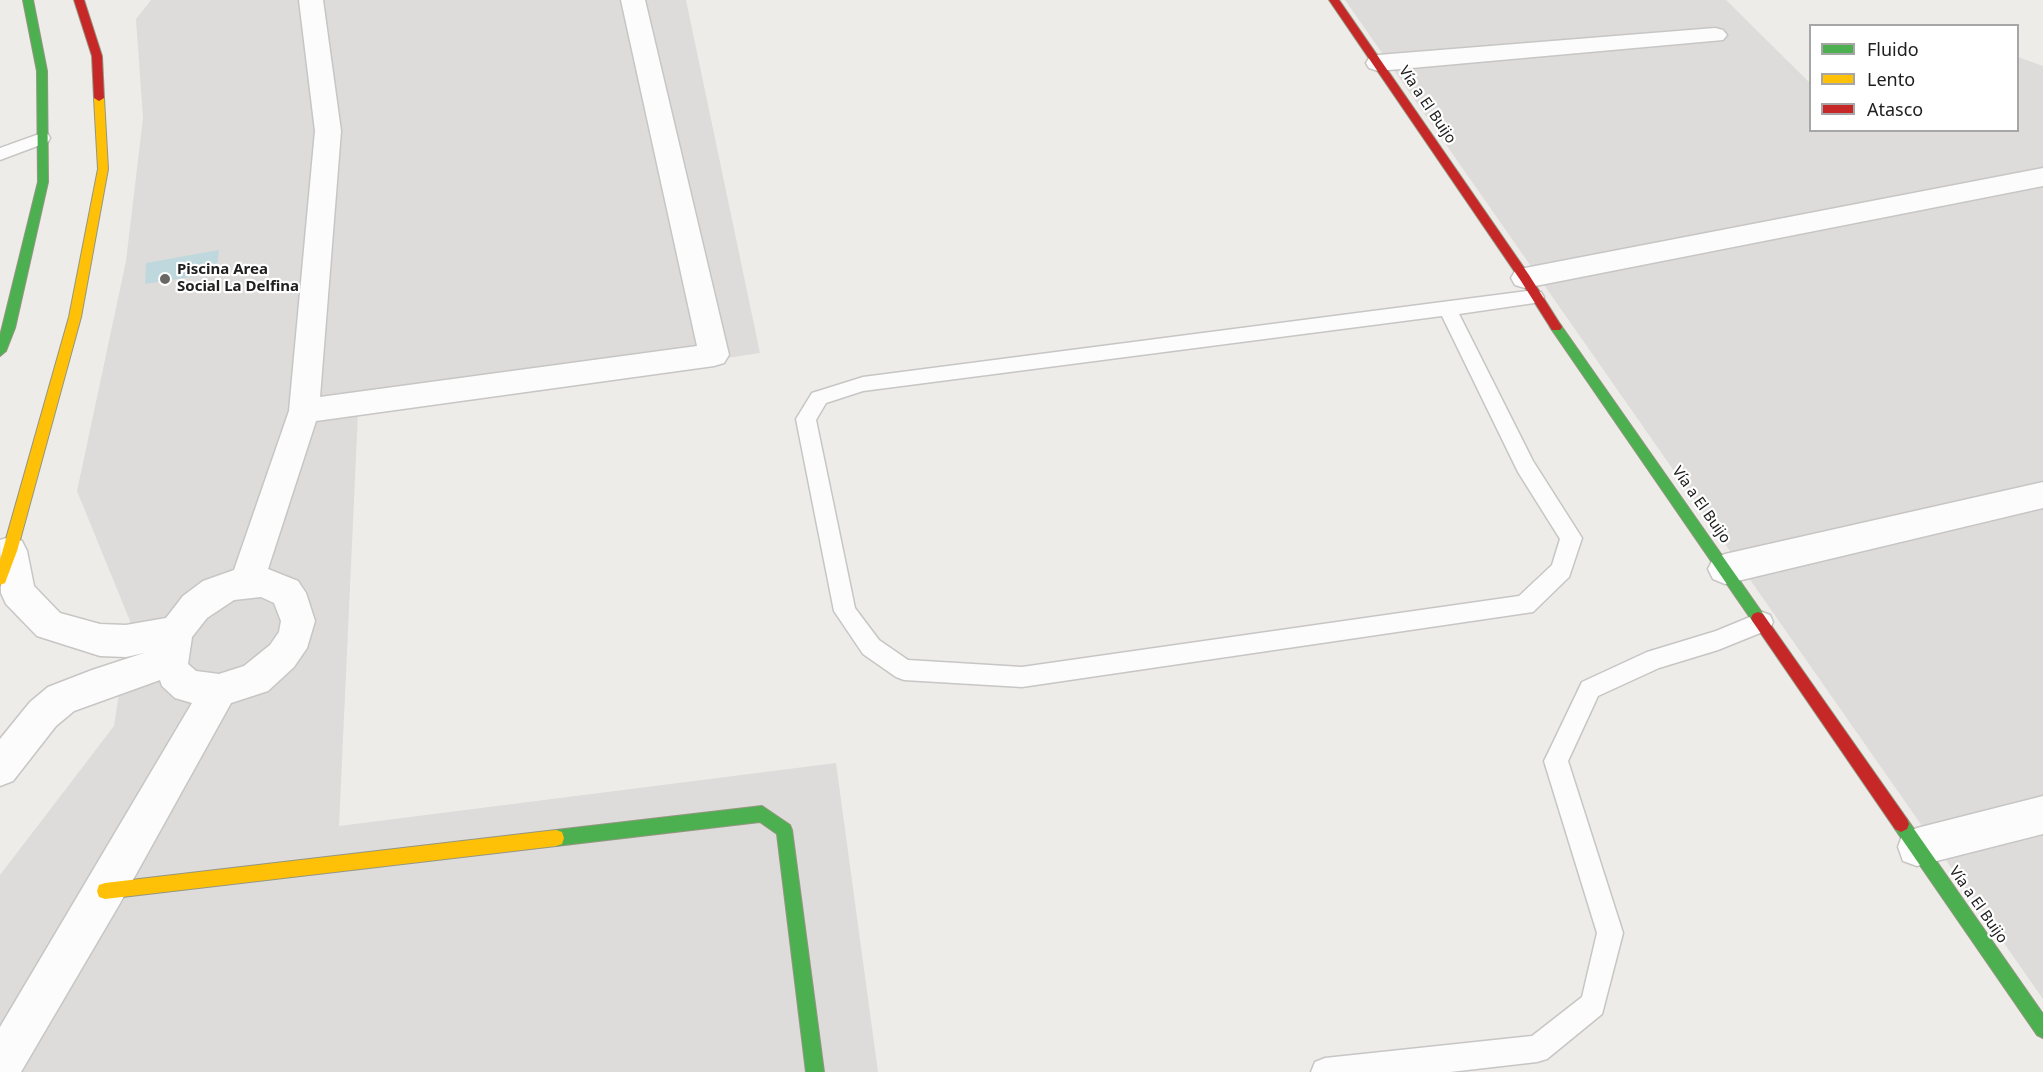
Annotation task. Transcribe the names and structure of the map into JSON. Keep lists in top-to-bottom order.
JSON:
{
  "streets": {
    "street": ["Vía a El Buijo"]
  },
  "places": ["Piscina Area Social La Delfina"],
  "legend": ["Fluido", "Lento", "Atasco"]
}
